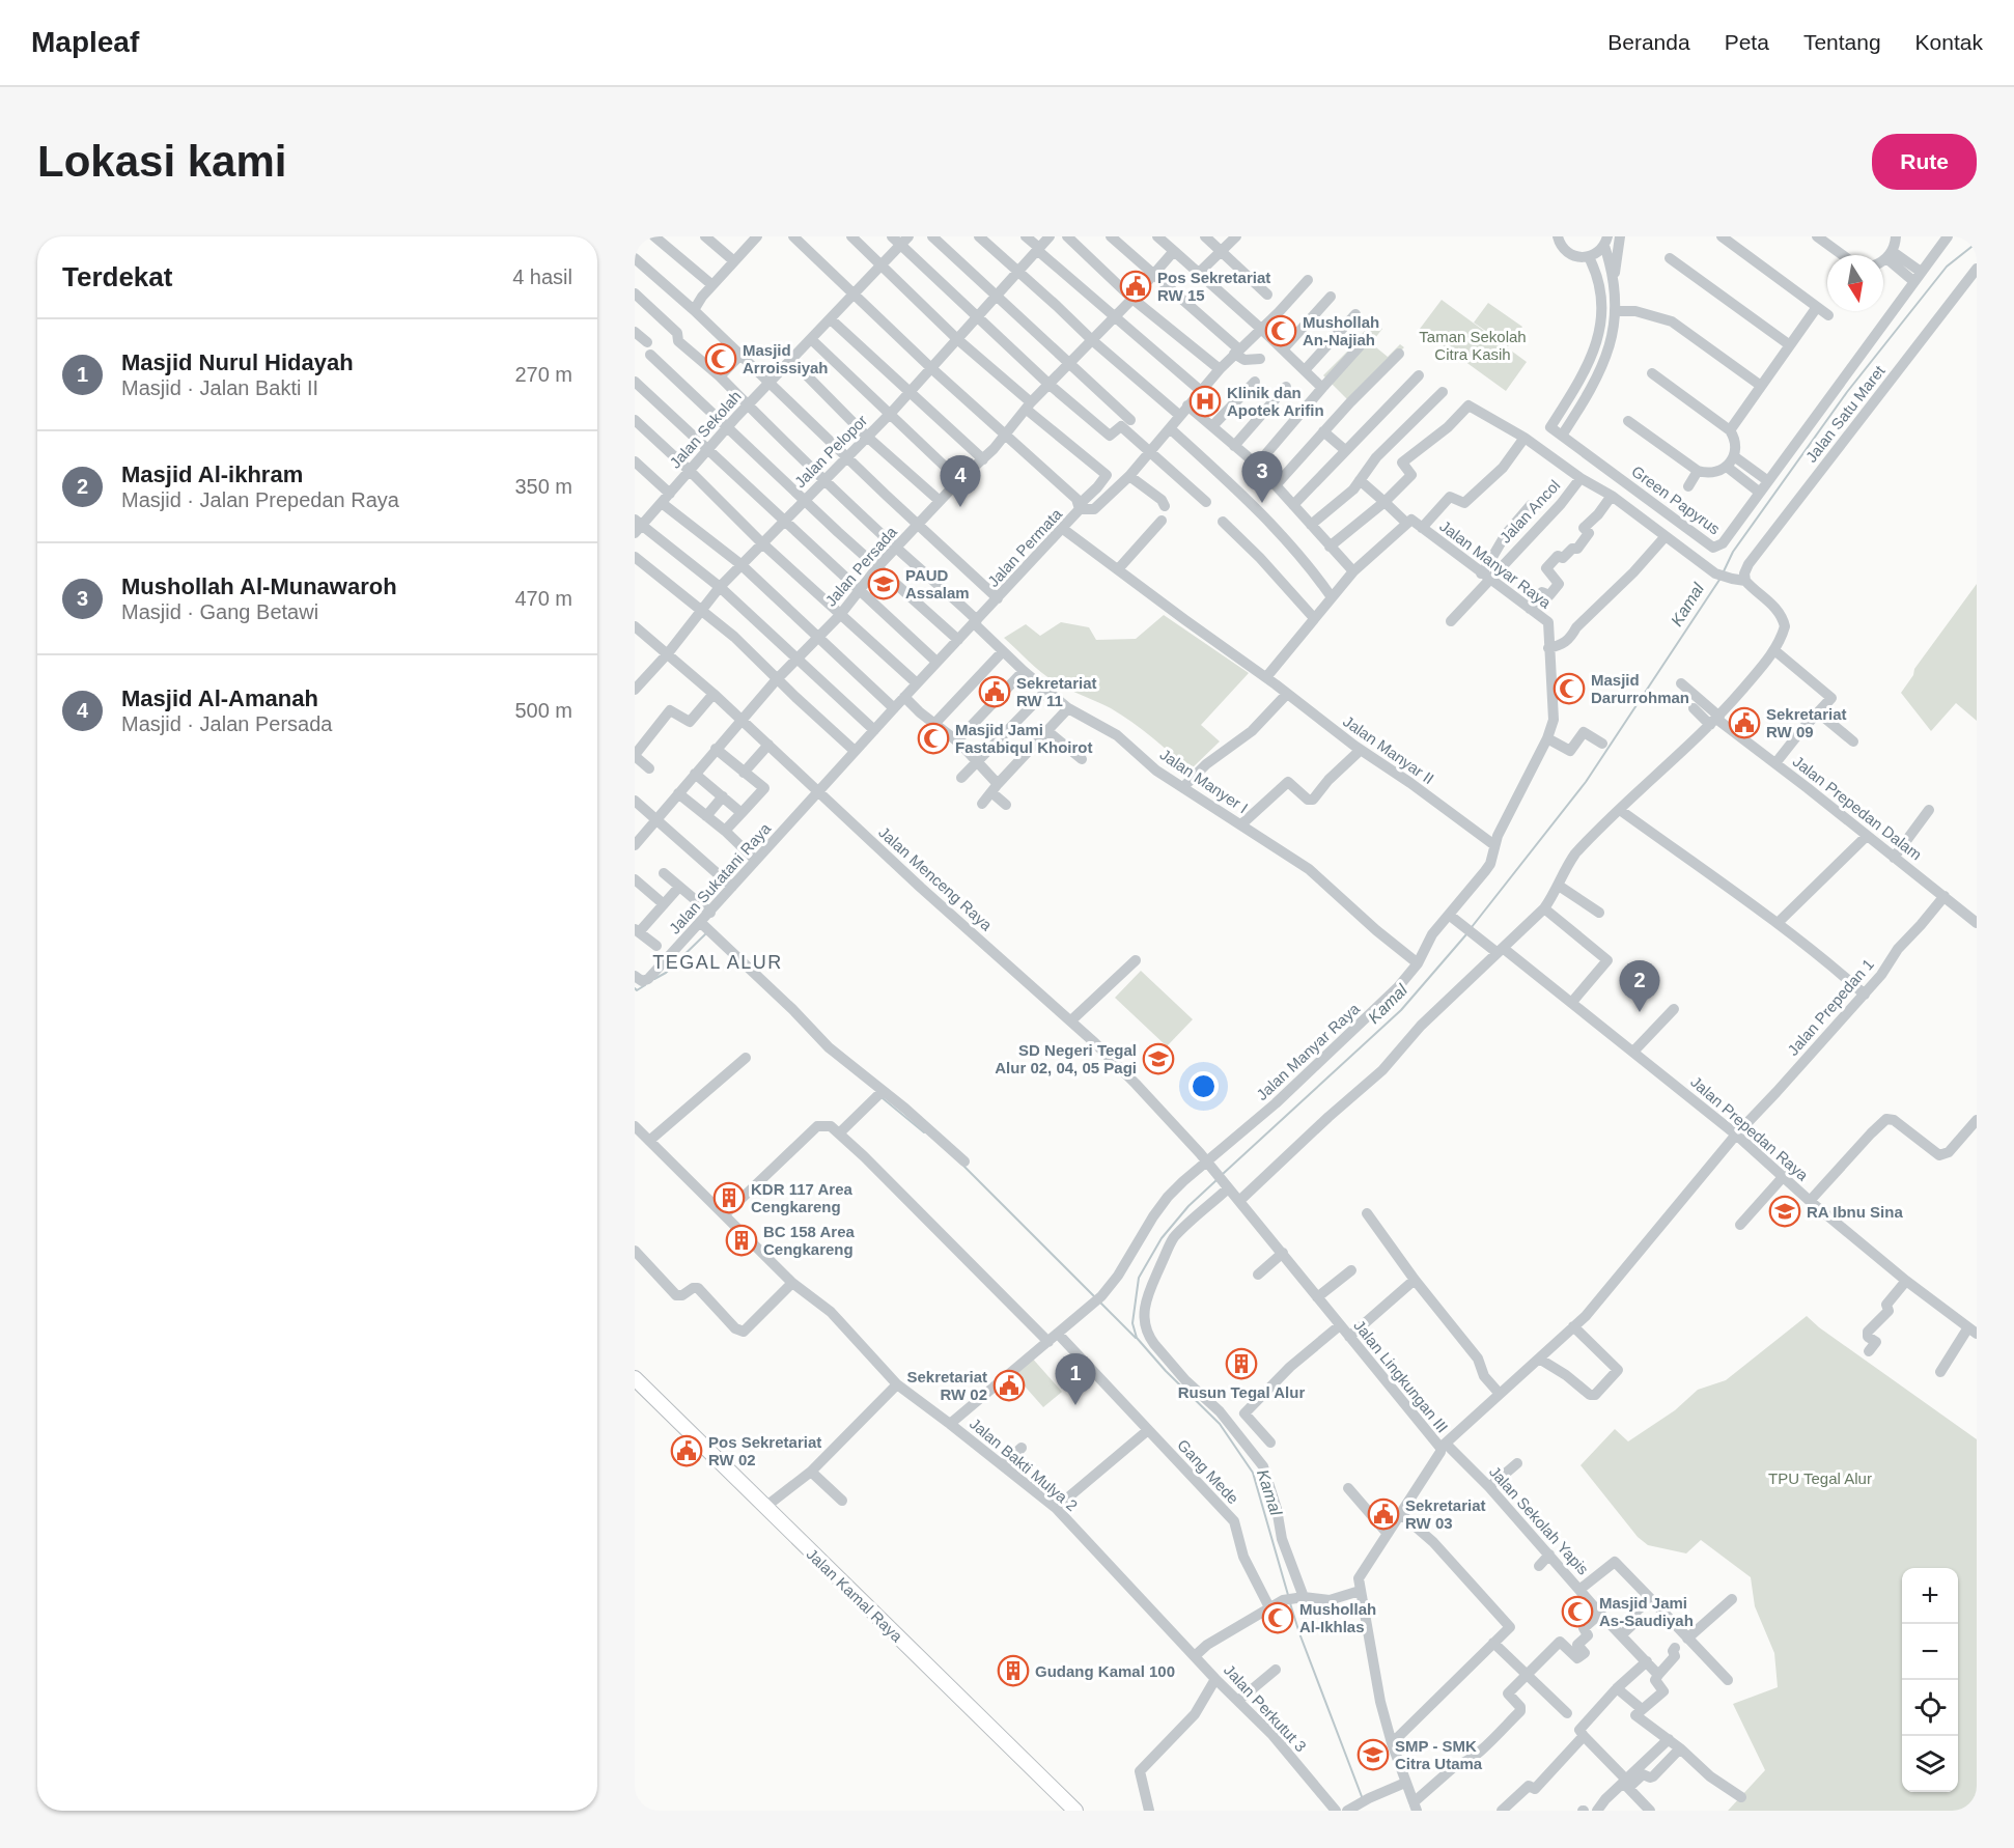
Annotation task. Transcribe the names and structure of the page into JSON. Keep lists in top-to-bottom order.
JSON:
{
  "streets": {
    "main road": ["Jalan Kamal Raya"],
    "street": [
      "Jalan Satu Maret",
      "Jalan Sekolah",
      "Jalan Pelopor",
      "Green Papyrus",
      "Jalan Ancol",
      "Jalan Permata",
      "Jalan Manyar Raya",
      "Jalan Persada",
      "Jalan Manyar II",
      "Jalan Manyer I",
      "Jalan Prepedan Dalam",
      "Jalan Sukatani Raya",
      "Jalan Menceng Raya",
      "Jalan Prepedan 1",
      "Jalan Prepedan Raya",
      "Jalan Lingkungan III",
      "Jalan Bakti Mulya 2",
      "Gang Mede",
      "Jalan Sekolah Yapis",
      "Jalan Perkutut 3"
    ]
  },
  "crossings": [
    ["Jalan Sekolah", "Jalan Manyer I"],
    ["Jalan Pelopor", "Jalan Manyer I"],
    ["Jalan Pelopor", "Jalan Menceng Raya"],
    ["Jalan Ancol", "Jalan Manyar Raya"],
    ["Jalan Permata", "Jalan Manyer I"],
    ["Jalan Permata", "Jalan Sukatani Raya"],
    ["Jalan Permata", "Jalan Menceng Raya"],
    ["Jalan Manyar Raya", "Jalan Manyar II"],
    ["Jalan Manyar Raya", "Jalan Manyer I"],
    ["Jalan Manyar Raya", "Jalan Menceng Raya"],
    ["Jalan Manyar Raya", "Jalan Prepedan Raya"],
    ["Jalan Manyar Raya", "Jalan Lingkungan III"],
    ["Jalan Manyar Raya", "Jalan Bakti Mulya 2"],
    ["Jalan Manyar Raya", "Gang Mede"],
    ["Jalan Persada", "Jalan Manyer I"],
    ["Jalan Persada", "Jalan Menceng Raya"],
    ["Jalan Prepedan Dalam", "Jalan Prepedan 1"],
    ["Jalan Sukatani Raya", "Jalan Menceng Raya"],
    ["Jalan Menceng Raya", "Jalan Lingkungan III"],
    ["Jalan Prepedan 1", "Jalan Prepedan Raya"],
    ["Jalan Lingkungan III", "Jalan Sekolah Yapis"],
    ["Jalan Bakti Mulya 2", "Jalan Perkutut 3"]
  ],
  "districts": ["TEGAL ALUR"],
  "water": ["Kamal"],
  "parks": ["Taman Sekolah Citra Kasih", "TPU Tegal Alur"],
  "places": {
    "public building": [
      "Pos Sekretariat RW 15",
      "Sekretariat RW 11",
      "Sekretariat RW 09",
      "Sekretariat RW 02",
      "Pos Sekretariat RW 02",
      "Sekretariat RW 03"
    ],
    "mosque": [
      "Mushollah An-Najiah",
      "Masjid Arroissiyah",
      "Masjid Darurrohman",
      "Masjid Jami Fastabiqul Khoirot",
      "Masjid Jami As-Saudiyah",
      "Mushollah Al-Ikhlas"
    ],
    "hospital": ["Klinik dan Apotek Arifin"],
    "school or university": [
      "PAUD Assalam",
      "SD Negeri Tegal Alur 02, 04, 05 Pagi",
      "RA Ibnu Sina",
      "SMP - SMK Citra Utama"
    ],
    "building": [
      "KDR 117 Area Cengkareng",
      "BC 158 Area Cengkareng",
      "Rusun Tegal Alur",
      "Gudang Kamal 100"
    ]
  },
  "north": "bottom",
  "page": {
    "header": "Mapleaf",
    "nav": [
      "Beranda",
      "Peta",
      "Tentang",
      "Kontak"
    ],
    "buttons": "Rute",
    "title": "Lokasi kami",
    "heading": ["Terdekat", "4 hasil"],
    "list": [
      {
        "mark": "1",
        "name": "Masjid Nurul Hidayah",
        "note": "Masjid · Jalan Bakti II",
        "value": "270 m"
      },
      {
        "mark": "2",
        "name": "Masjid Al-ikhram",
        "note": "Masjid · Jalan Prepedan Raya",
        "value": "350 m"
      },
      {
        "mark": "3",
        "name": "Mushollah Al-Munawaroh",
        "note": "Masjid · Gang Betawi",
        "value": "470 m"
      },
      {
        "mark": "4",
        "name": "Masjid Al-Amanah",
        "note": "Masjid · Jalan Persada",
        "value": "500 m"
      }
    ],
    "pins": [
      "3",
      "4",
      "2",
      "1"
    ],
    "map_buttons": ["+", "−"]
  }
}
